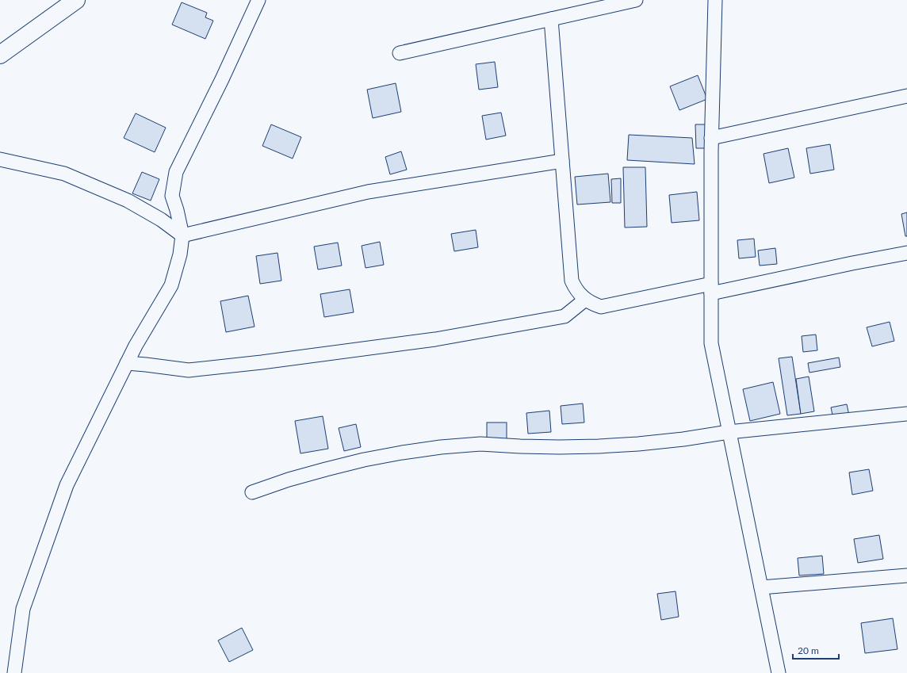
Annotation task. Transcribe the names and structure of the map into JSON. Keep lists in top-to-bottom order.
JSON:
{
  "scale_bar": "20 m"
}
